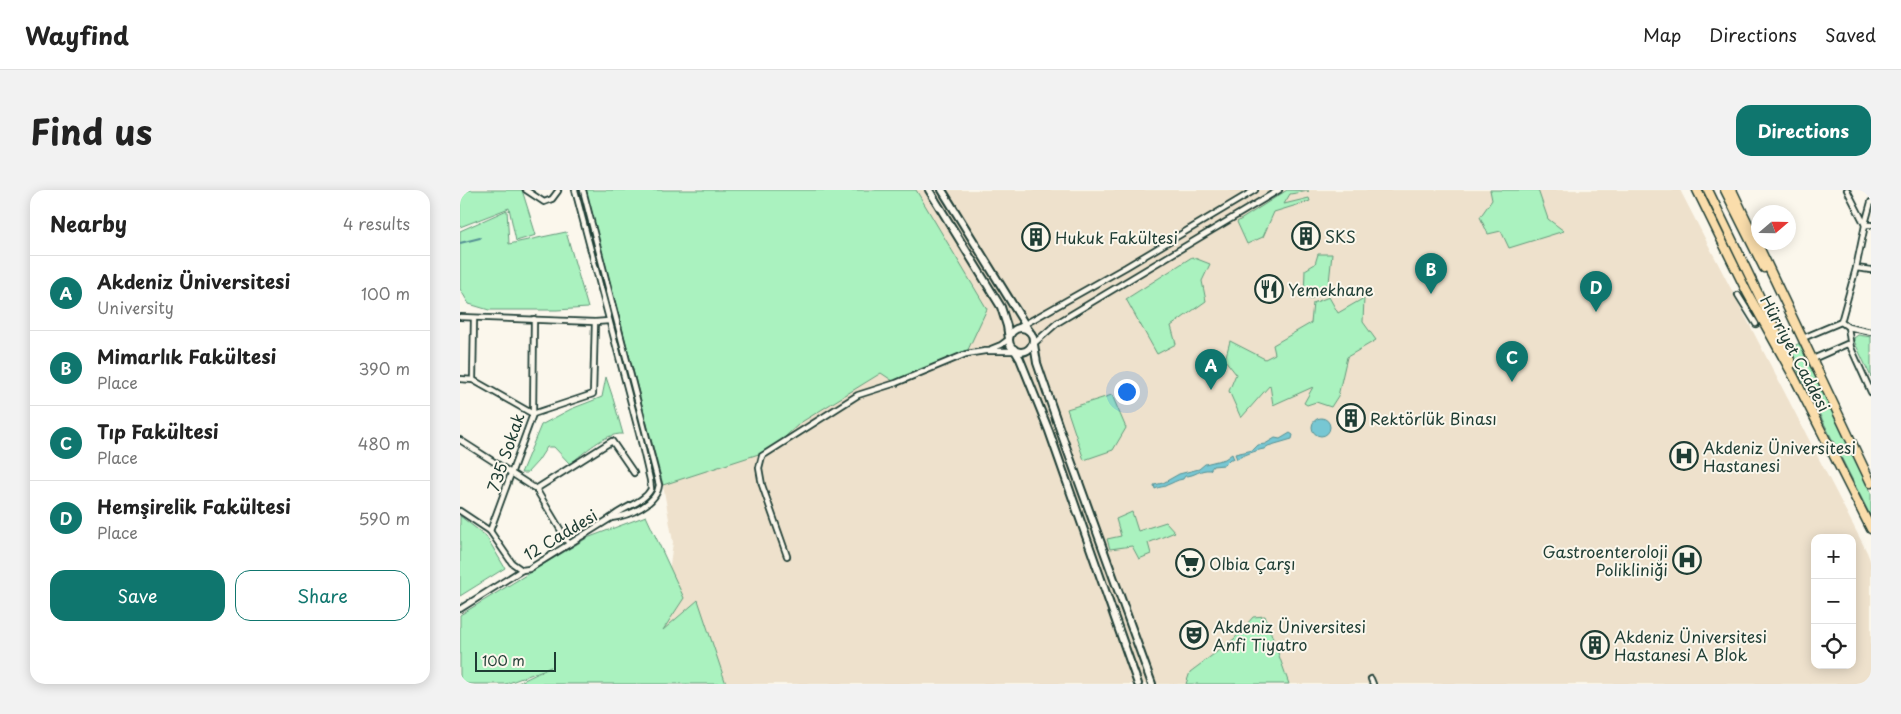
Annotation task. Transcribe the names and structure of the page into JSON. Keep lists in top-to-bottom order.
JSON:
{
  "streets": {
    "highway": ["Hürriyet Caddesi"],
    "street": ["735 Sokak", "12 Caddesi"]
  },
  "crossings": [
    ["735 Sokak", "12 Caddesi"]
  ],
  "places": {
    "building": [
      "SKS",
      "Hukuk Fakültesi",
      "Rektörlük Binası",
      "Akdeniz Üniversitesi Hastanesi A Blok"
    ],
    "restaurant": ["Yemekhane"],
    "hospital": ["Akdeniz Üniversitesi Hastanesi", "Gastroenteroloji Polikliniği"],
    "supermarket": ["Olbia Çarşı"],
    "theatre": ["Akdeniz Üniversitesi Anfi Tiyatro"]
  },
  "scale_bar": "100 m",
  "north": "right",
  "page": {
    "header": "Wayfind",
    "nav": ["Map", "Directions", "Saved"],
    "title": "Find us",
    "buttons": [
      "Directions",
      ["Save", "Share"]
    ],
    "heading": ["Nearby", "4 results"],
    "pins": [
      "B",
      "D",
      "C",
      "A"
    ],
    "list": [
      {
        "mark": "A",
        "name": "Akdeniz Üniversitesi",
        "note": "University",
        "value": "100 m"
      },
      {
        "mark": "B",
        "name": "Mimarlık Fakültesi",
        "note": "Place",
        "value": "390 m"
      },
      {
        "mark": "C",
        "name": "Tıp Fakültesi",
        "note": "Place",
        "value": "480 m"
      },
      {
        "mark": "D",
        "name": "Hemşirelik Fakültesi",
        "note": "Place",
        "value": "590 m"
      }
    ],
    "map_buttons": ["+", "−"],
    "scale": "100 m"
  }
}
